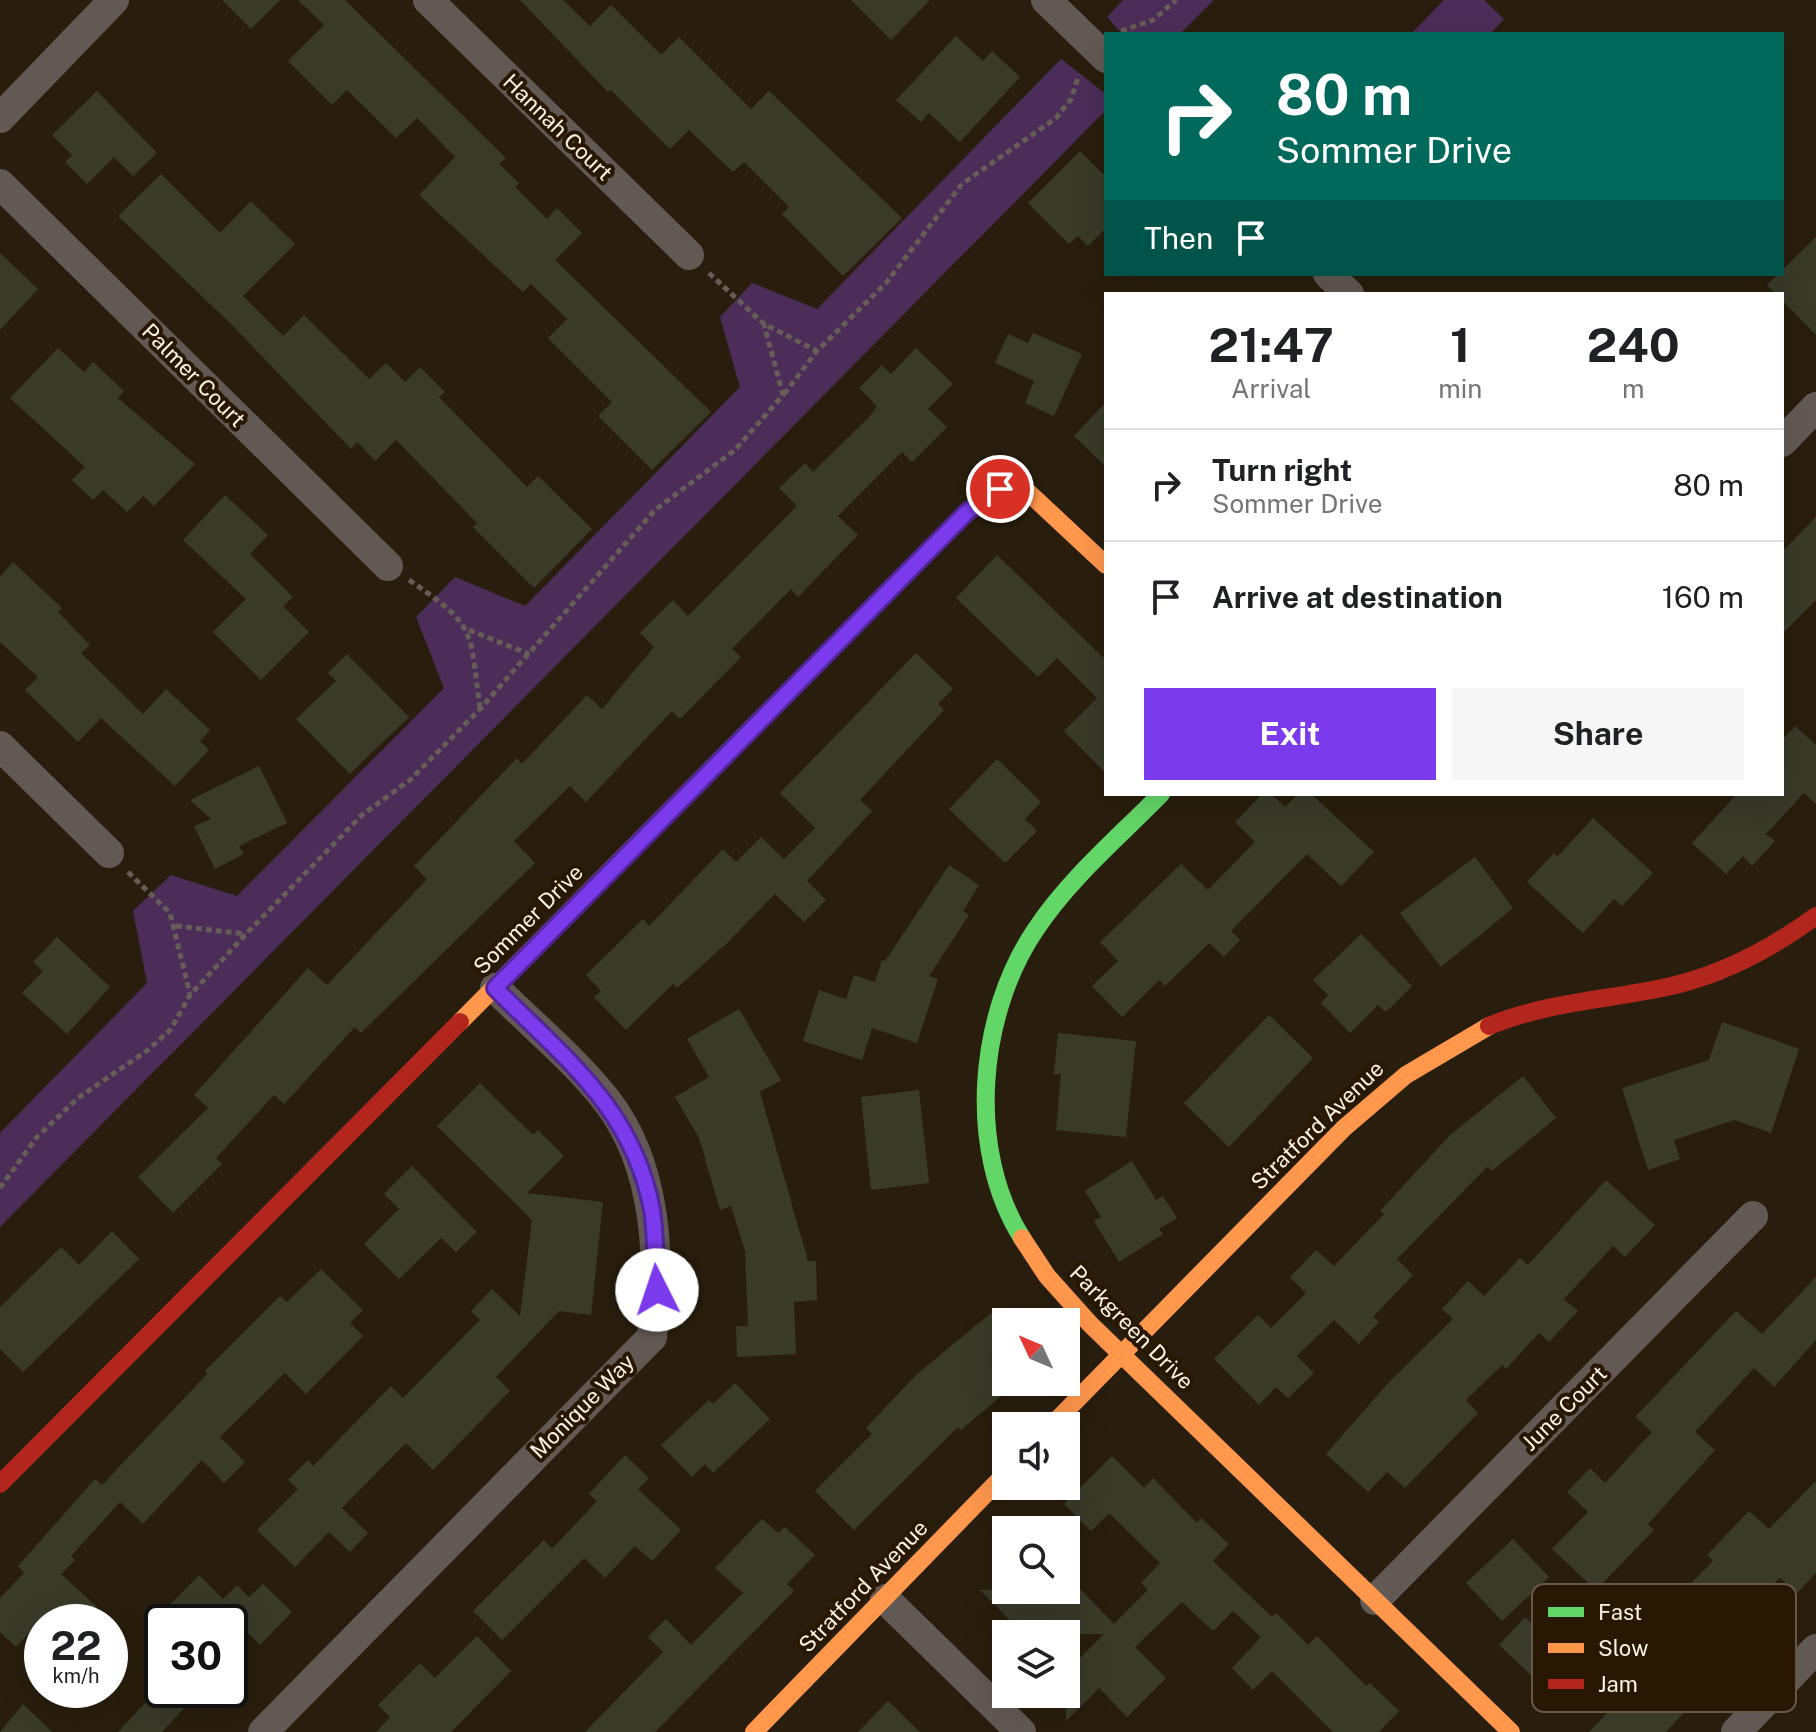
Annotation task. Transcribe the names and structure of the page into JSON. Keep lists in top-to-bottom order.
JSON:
{
  "streets": {
    "street": [
      "Hannah Court",
      "Palmer Court",
      "Sommer Drive",
      "Stratford Avenue",
      "Parkgreen Drive",
      "Monique Way",
      "June Court"
    ]
  },
  "crossings": [
    ["Sommer Drive", "Monique Way"],
    ["Stratford Avenue", "Parkgreen Drive"],
    ["Parkgreen Drive", "June Court"]
  ],
  "legend": ["Fast", "Slow", "Jam"],
  "north": "top left",
  "page": {
    "turn": ["80 m", "Sommer Drive"],
    "then": "Then",
    "eta": [
      "21:47",
      "Arrival",
      "1",
      "min",
      "240",
      "m"
    ],
    "list": [
      {
        "name": "Turn right",
        "note": "Sommer Drive",
        "value": "80 m"
      },
      {
        "name": "Arrive at destination",
        "value": "160 m"
      }
    ],
    "buttons": ["Exit", "Share"],
    "speed": "22 km/h",
    "limit": "30"
  }
}
